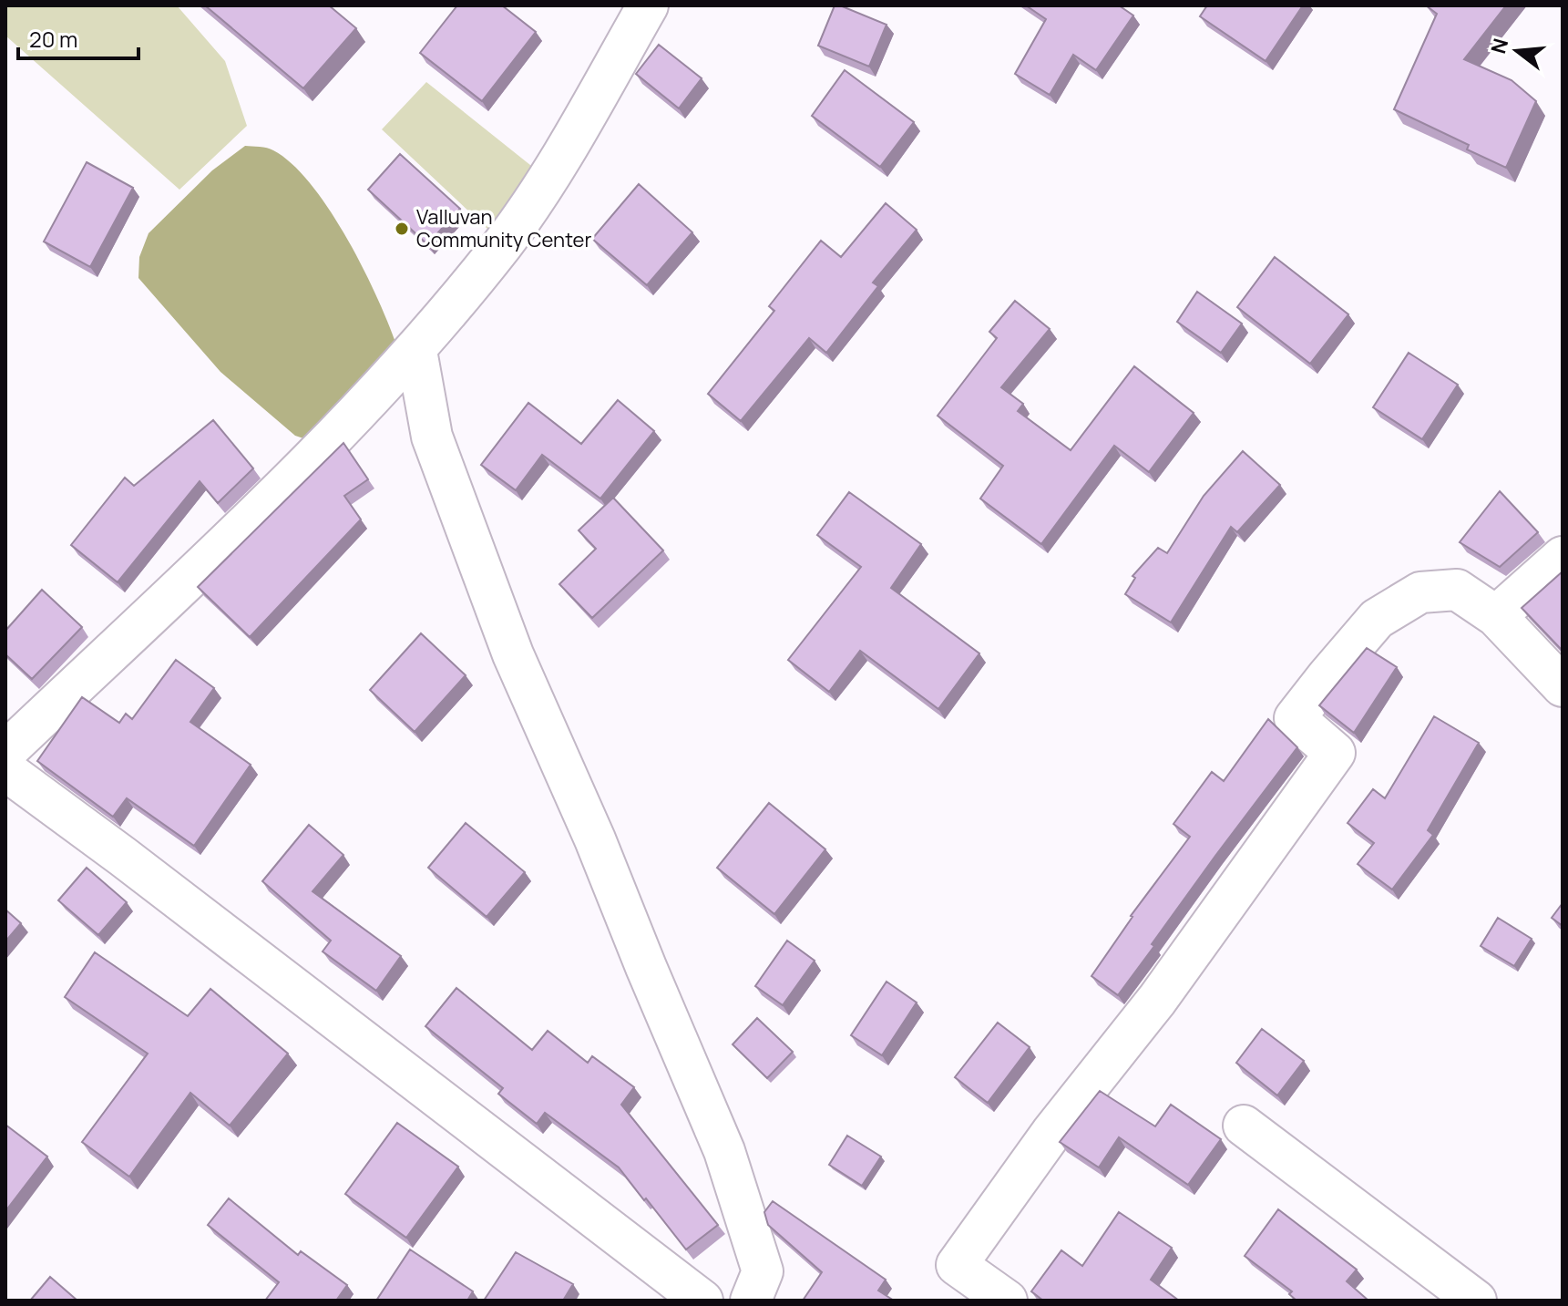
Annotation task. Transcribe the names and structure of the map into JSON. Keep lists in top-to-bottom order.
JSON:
{
  "places": ["Valluvan Community Center"],
  "scale_bar": "20 m",
  "north": "left"
}
